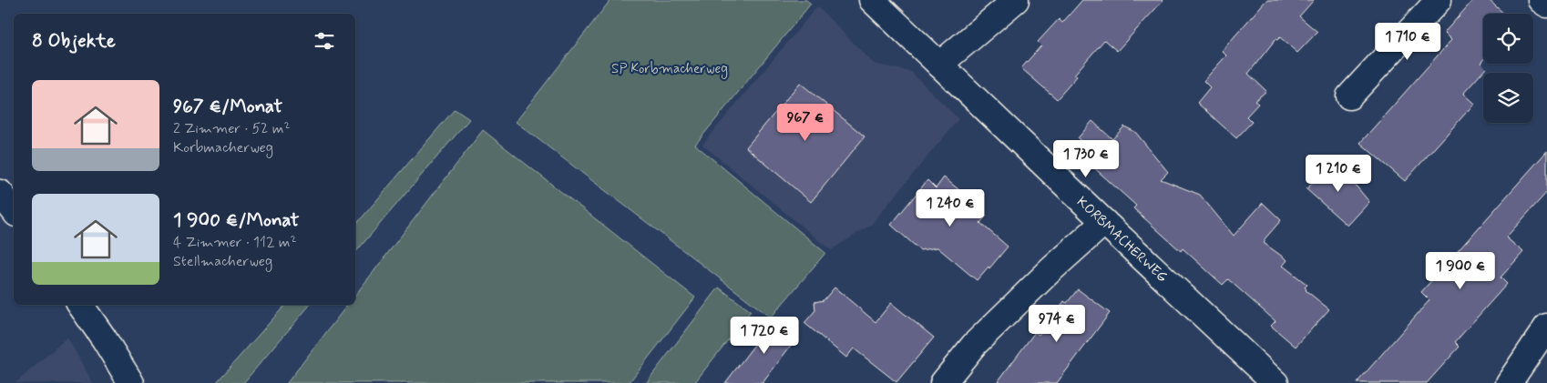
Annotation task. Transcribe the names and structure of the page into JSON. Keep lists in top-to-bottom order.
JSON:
{
  "streets": {
    "street": ["KORBMACHERWEG"]
  },
  "parks": ["SP Korbmacherweg"],
  "page": {
    "heading": "8 Objekte",
    "price": [
      "1 710 €",
      "967 €",
      "1 730 €",
      "1 210 €",
      "1 240 €",
      "1 900 €",
      "974 €",
      "1 720 €"
    ],
    "list": [
      {
        "name": "967 €/Monat",
        "note": "2 Zimmer · 52 m² · Korbmacherweg"
      },
      {
        "name": "1 900 €/Monat",
        "note": "4 Zimmer · 112 m² · Stellmacherweg"
      }
    ]
  }
}
